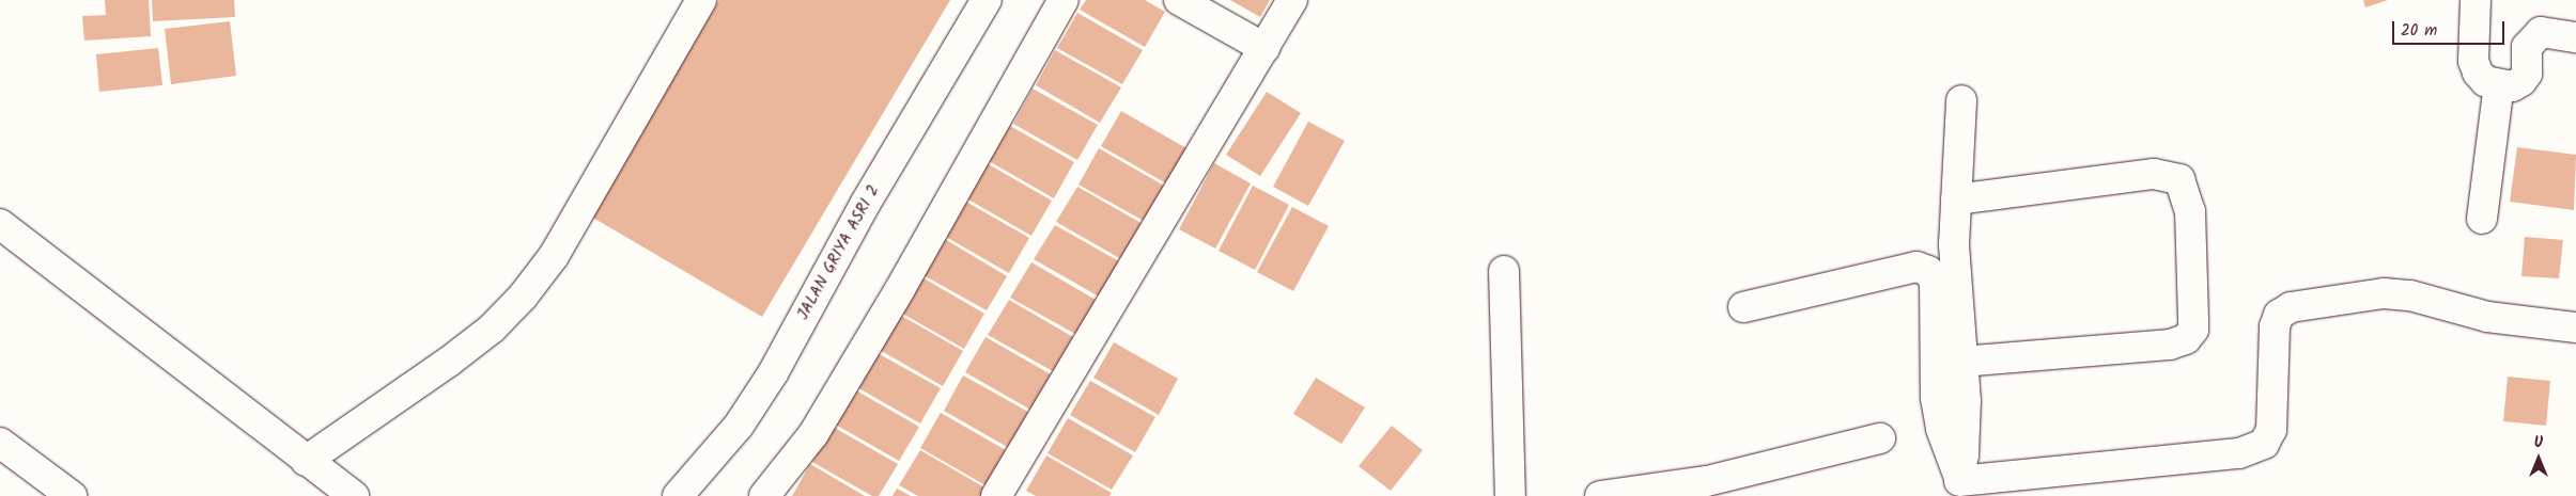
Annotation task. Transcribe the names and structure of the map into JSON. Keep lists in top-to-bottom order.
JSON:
{
  "streets": {
    "street": ["JALAN GRIYA ASRI 2"]
  },
  "scale_bar": "20 m",
  "north": "top"
}
